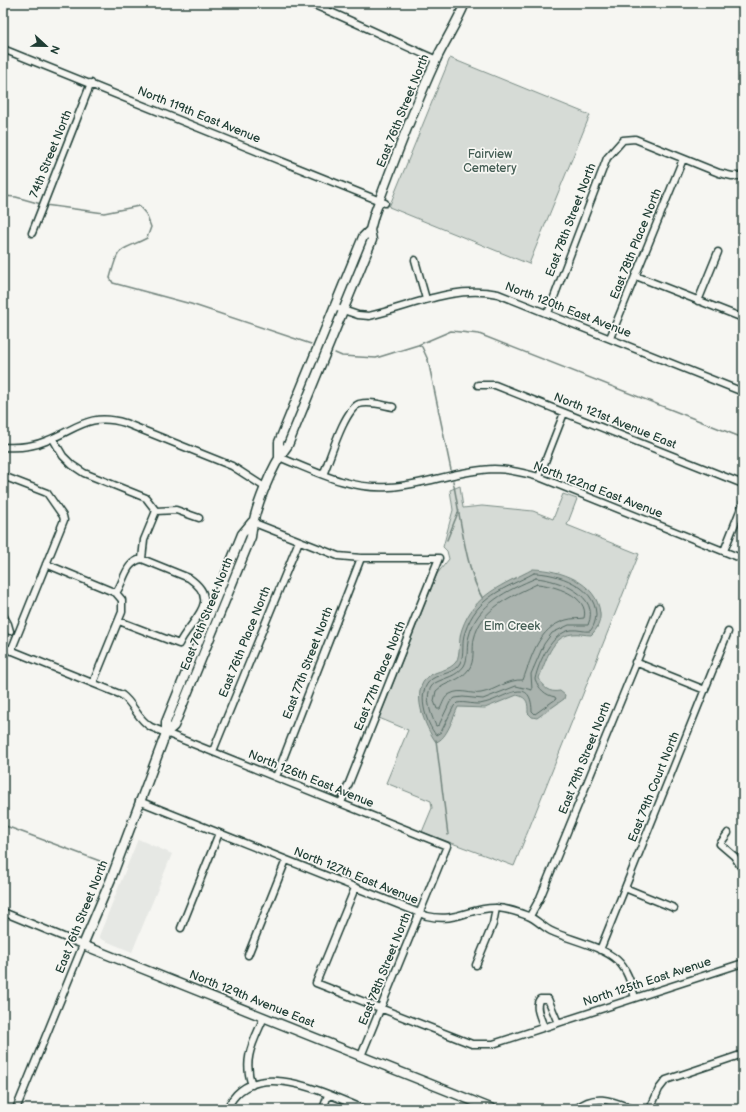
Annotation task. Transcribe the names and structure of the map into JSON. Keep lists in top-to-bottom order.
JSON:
{
  "streets": {
    "main road": ["East 76th Street North", "North 129th Avenue East"],
    "street": [
      "North 119th East Avenue",
      "74th Street North",
      "East 78th Street North",
      "East 78th Place North",
      "North 120th East Avenue",
      "North 121st Avenue East",
      "North 122nd East Avenue",
      "East 76th Place North",
      "East 77th Street North",
      "East 77th Place North",
      "East 79th Street North",
      "North 126th East Avenue",
      "East 79th Court North",
      "North 127th East Avenue",
      "North 125th East Avenue"
    ]
  },
  "crossings": [
    ["East 76th Street North", "North 119th East Avenue"],
    ["East 76th Street North", "North 120th East Avenue"],
    ["East 76th Street North", "North 122nd East Avenue"],
    ["East 76th Street North", "North 126th East Avenue"],
    ["East 76th Street North", "North 127th East Avenue"],
    ["East 76th Street North", "North 129th Avenue East"],
    ["North 119th East Avenue", "74th Street North"],
    ["East 78th Street North", "East 78th Place North"],
    ["East 78th Street North", "North 120th East Avenue"],
    ["East 78th Street North", "North 126th East Avenue"],
    ["East 78th Street North", "North 127th East Avenue"],
    ["East 78th Street North", "North 125th East Avenue"],
    ["East 78th Street North", "North 129th Avenue East"],
    ["East 78th Place North", "North 120th East Avenue"],
    ["East 76th Place North", "North 126th East Avenue"],
    ["East 77th Street North", "East 77th Place North"],
    ["East 77th Street North", "North 126th East Avenue"],
    ["East 77th Place North", "North 126th East Avenue"],
    ["East 79th Street North", "North 127th East Avenue"],
    ["East 79th Court North", "North 127th East Avenue"],
    ["North 127th East Avenue", "North 125th East Avenue"]
  ],
  "parks": ["Fairview Cemetery", "Elm Creek"],
  "north": "right"
}
